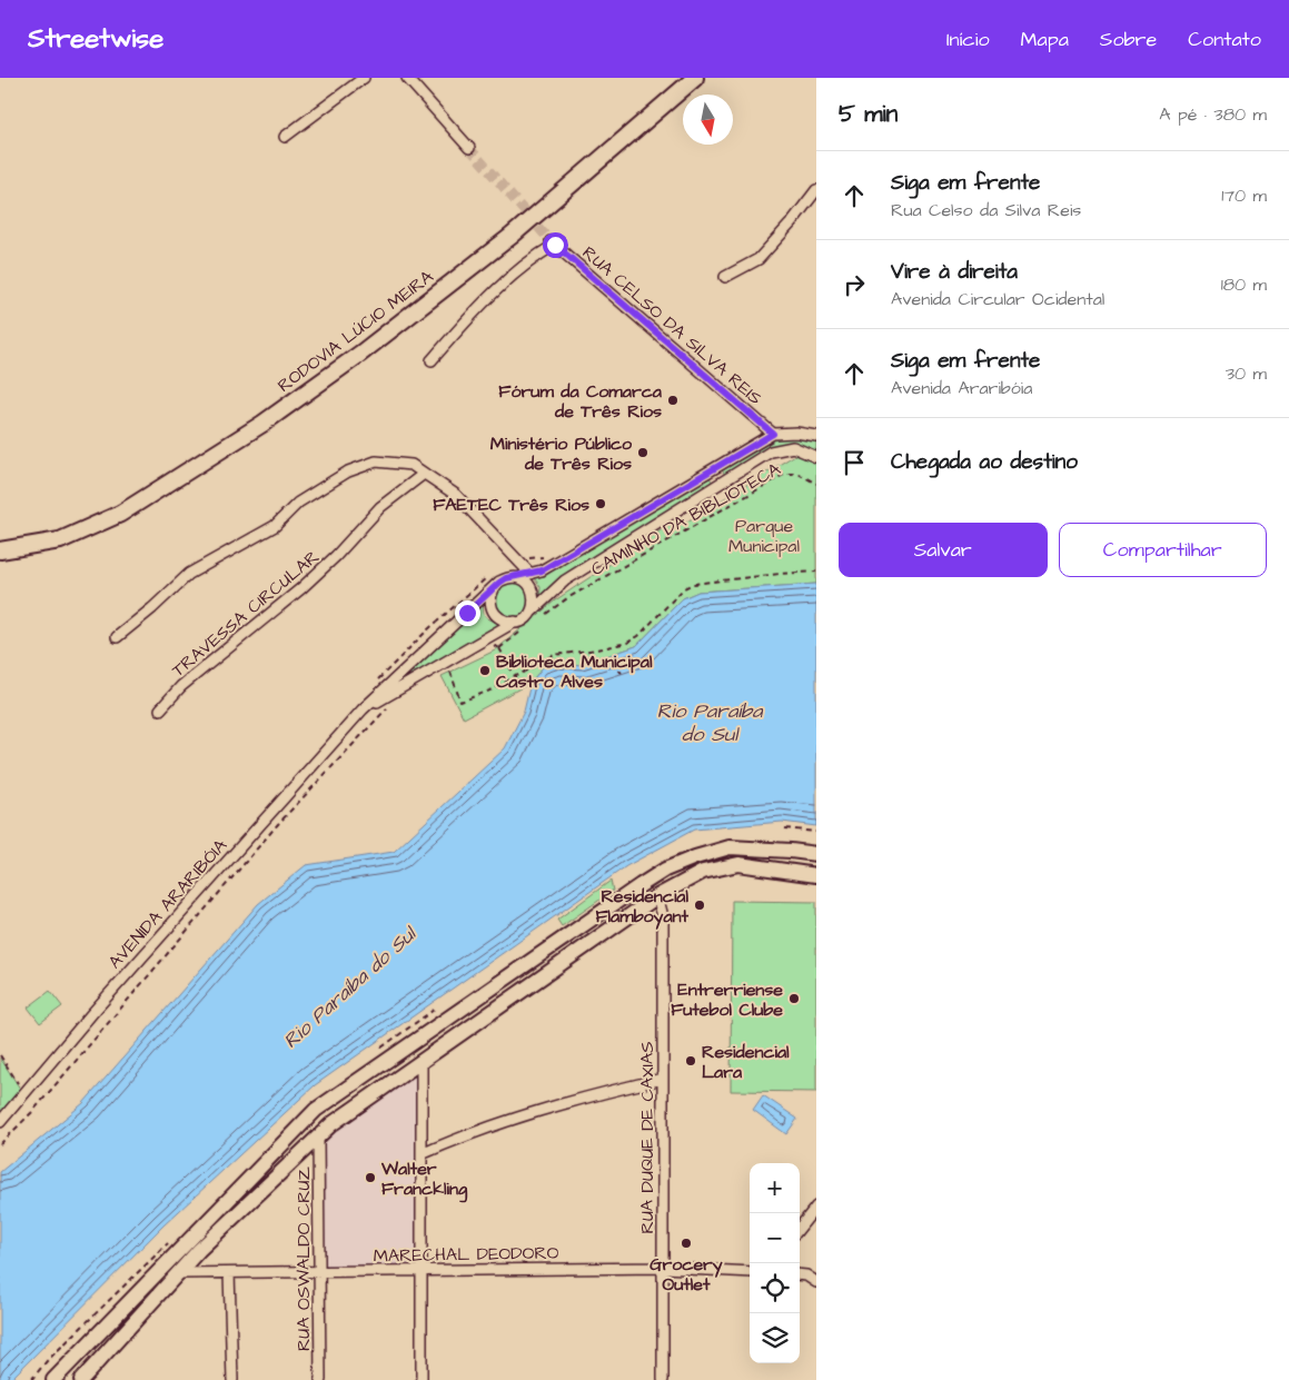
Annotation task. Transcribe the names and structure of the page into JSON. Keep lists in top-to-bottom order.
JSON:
{
  "streets": {
    "highway": ["RODOVIA LÚCIO MEIRA"],
    "street": [
      "RUA CELSO DA SILVA REIS",
      "TRAVESSA CIRCULAR",
      "AVENIDA ARARIBÓIA",
      "RUA DUQUE DE CAXIAS",
      "MARECHAL DEODORO",
      "RUA OSWALDO CRUZ"
    ],
    "path": ["CAMINHO DA BIBLIOTECA"]
  },
  "crossings": [
    ["RUA DUQUE DE CAXIAS", "MARECHAL DEODORO"],
    ["MARECHAL DEODORO", "RUA OSWALDO CRUZ"]
  ],
  "water": ["Rio Paraíba do Sul"],
  "parks": ["Parque Municipal"],
  "places": [
    "Fórum da Comarca de Três Rios",
    "Ministério Público de Três Rios",
    "FAETEC Três Rios",
    "Biblioteca Municipal Castro Alves",
    "Residencial Flamboyant",
    "Entrerriense Futebol Clube",
    "Residencial Lara",
    "Walter Franckling",
    "Grocery Outlet"
  ],
  "north": "bottom",
  "page": {
    "header": "Streetwise",
    "nav": [
      "Início",
      "Mapa",
      "Sobre",
      "Contato"
    ],
    "heading": ["5 min", "A pé · 380 m"],
    "list": [
      ["Siga em frente", "Rua Celso da Silva Reis", "170 m"],
      ["Vire à direita", "Avenida Circular Ocidental", "180 m"],
      ["Siga em frente", "Avenida Araribóia", "30 m"],
      "Chegada ao destino"
    ],
    "buttons": ["Salvar", "Compartilhar"],
    "map_buttons": ["+", "−"]
  }
}
